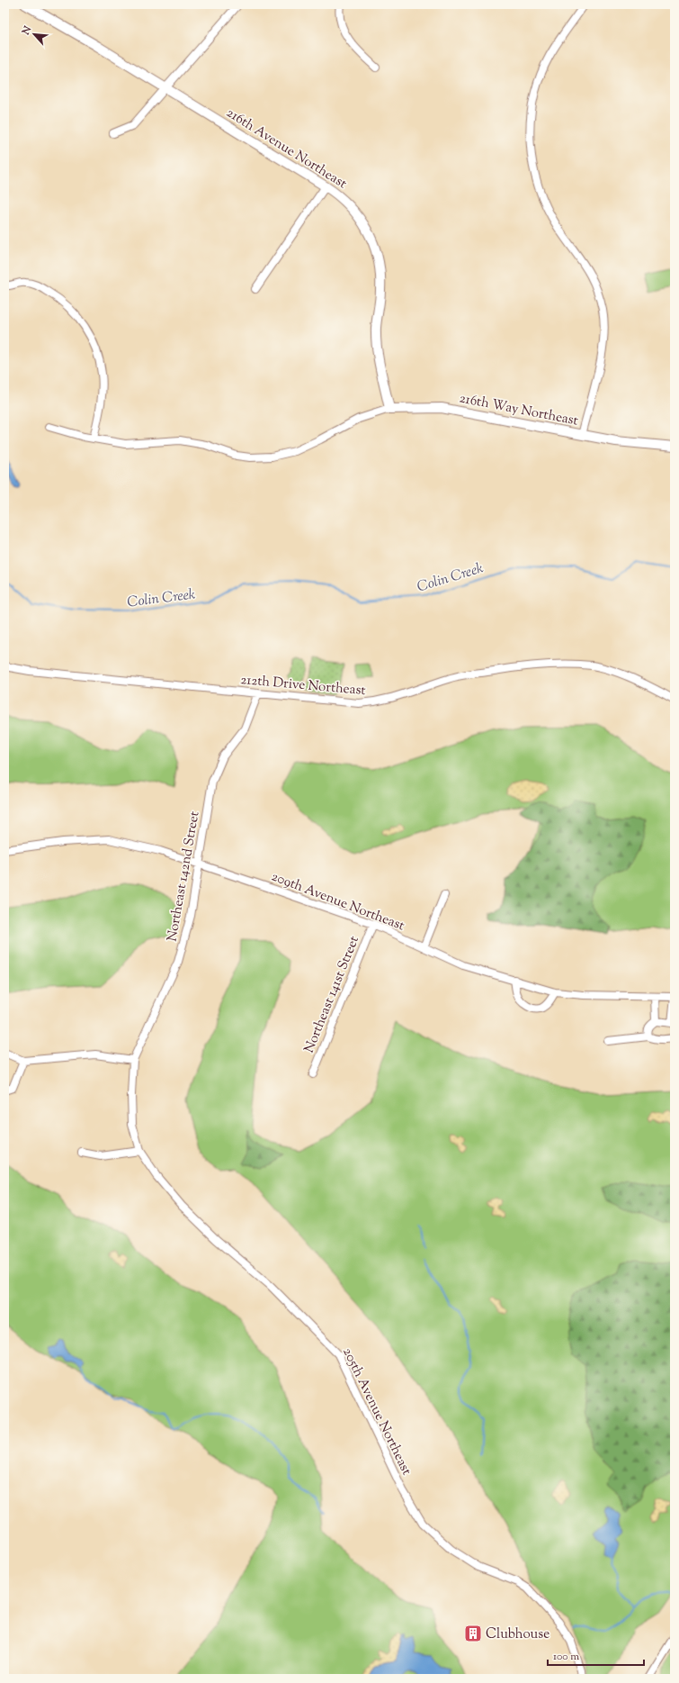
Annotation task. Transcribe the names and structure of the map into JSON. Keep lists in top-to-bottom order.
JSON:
{
  "streets": {
    "street": [
      "216th Avenue Northeast",
      "216th Way Northeast",
      "212th Drive Northeast",
      "Northeast 142nd Street",
      "209th Avenue Northeast",
      "Northeast 141st Street",
      "205th Avenue Northeast"
    ]
  },
  "crossings": [
    ["216th Avenue Northeast", "216th Way Northeast"],
    ["212th Drive Northeast", "Northeast 142nd Street"],
    ["Northeast 142nd Street", "209th Avenue Northeast"],
    ["Northeast 142nd Street", "205th Avenue Northeast"],
    ["209th Avenue Northeast", "Northeast 141st Street"]
  ],
  "water": ["Colin Creek"],
  "places": {
    "building": ["Clubhouse"]
  },
  "scale_bar": "100 m",
  "north": "top left"
}
